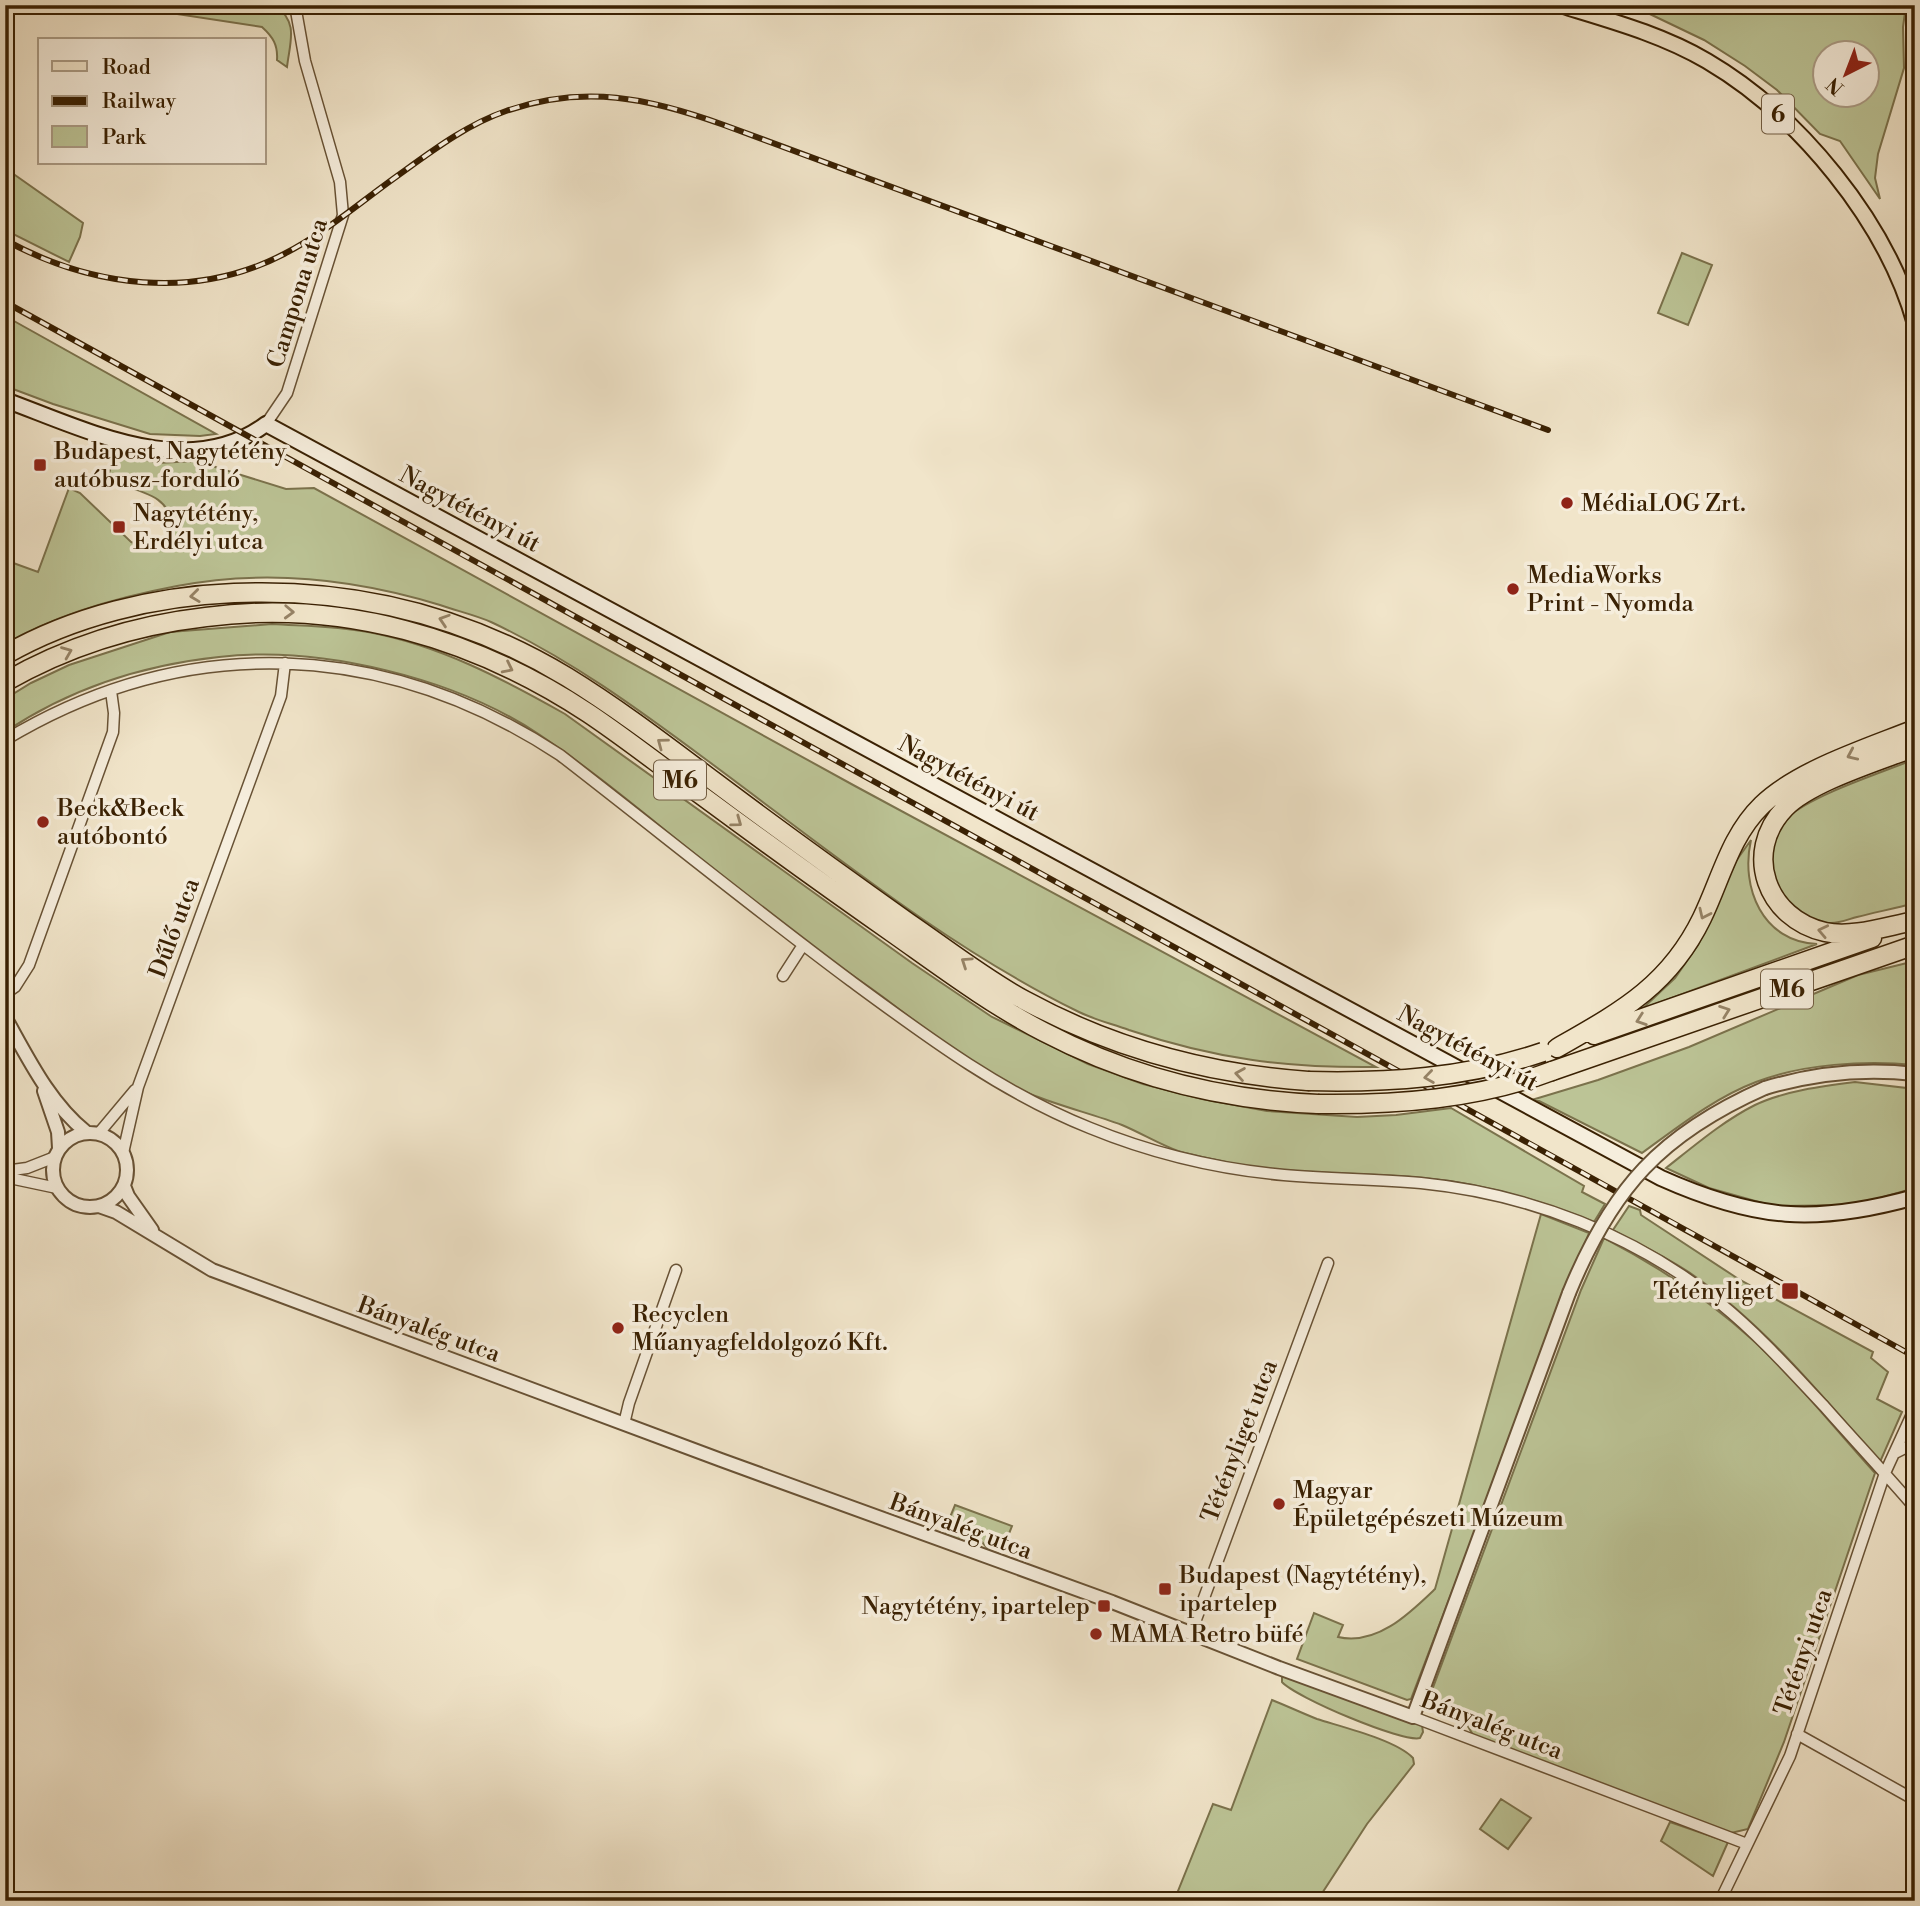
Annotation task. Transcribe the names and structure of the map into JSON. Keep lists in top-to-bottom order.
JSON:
{
  "streets": {
    "highway": ["M6"],
    "main road": ["6", "Nagytétényi út"],
    "street": [
      "Campona utca",
      "Dűlő utca",
      "Bányalég utca",
      "Tétényliget utca",
      "Tétényi utca"
    ]
  },
  "crossings": [
    ["Campona utca", "Nagytétényi út"],
    ["Dűlő utca", "Bányalég utca"],
    ["Bányalég utca", "Tétényliget utca"],
    ["Bányalég utca", "Tétényi utca"]
  ],
  "places": {
    "transit": [
      "Budapest, Nagytétény autóbusz-forduló",
      "Nagytétény, Erdélyi utca",
      "Tétényliget",
      "Budapest (Nagytétény), ipartelep",
      "Nagytétény, ipartelep"
    ],
    "other": [
      "MédiaLOG Zrt.",
      "MediaWorks Print - Nyomda",
      "Beck&Beck autóbontó",
      "Recyclen Műanyagfeldolgozó Kft.",
      "Magyar Épületgépészeti Múzeum",
      "MAMA Retro büfé"
    ]
  },
  "legend": ["Road", "Railway", "Park"],
  "north": "bottom left"
}
